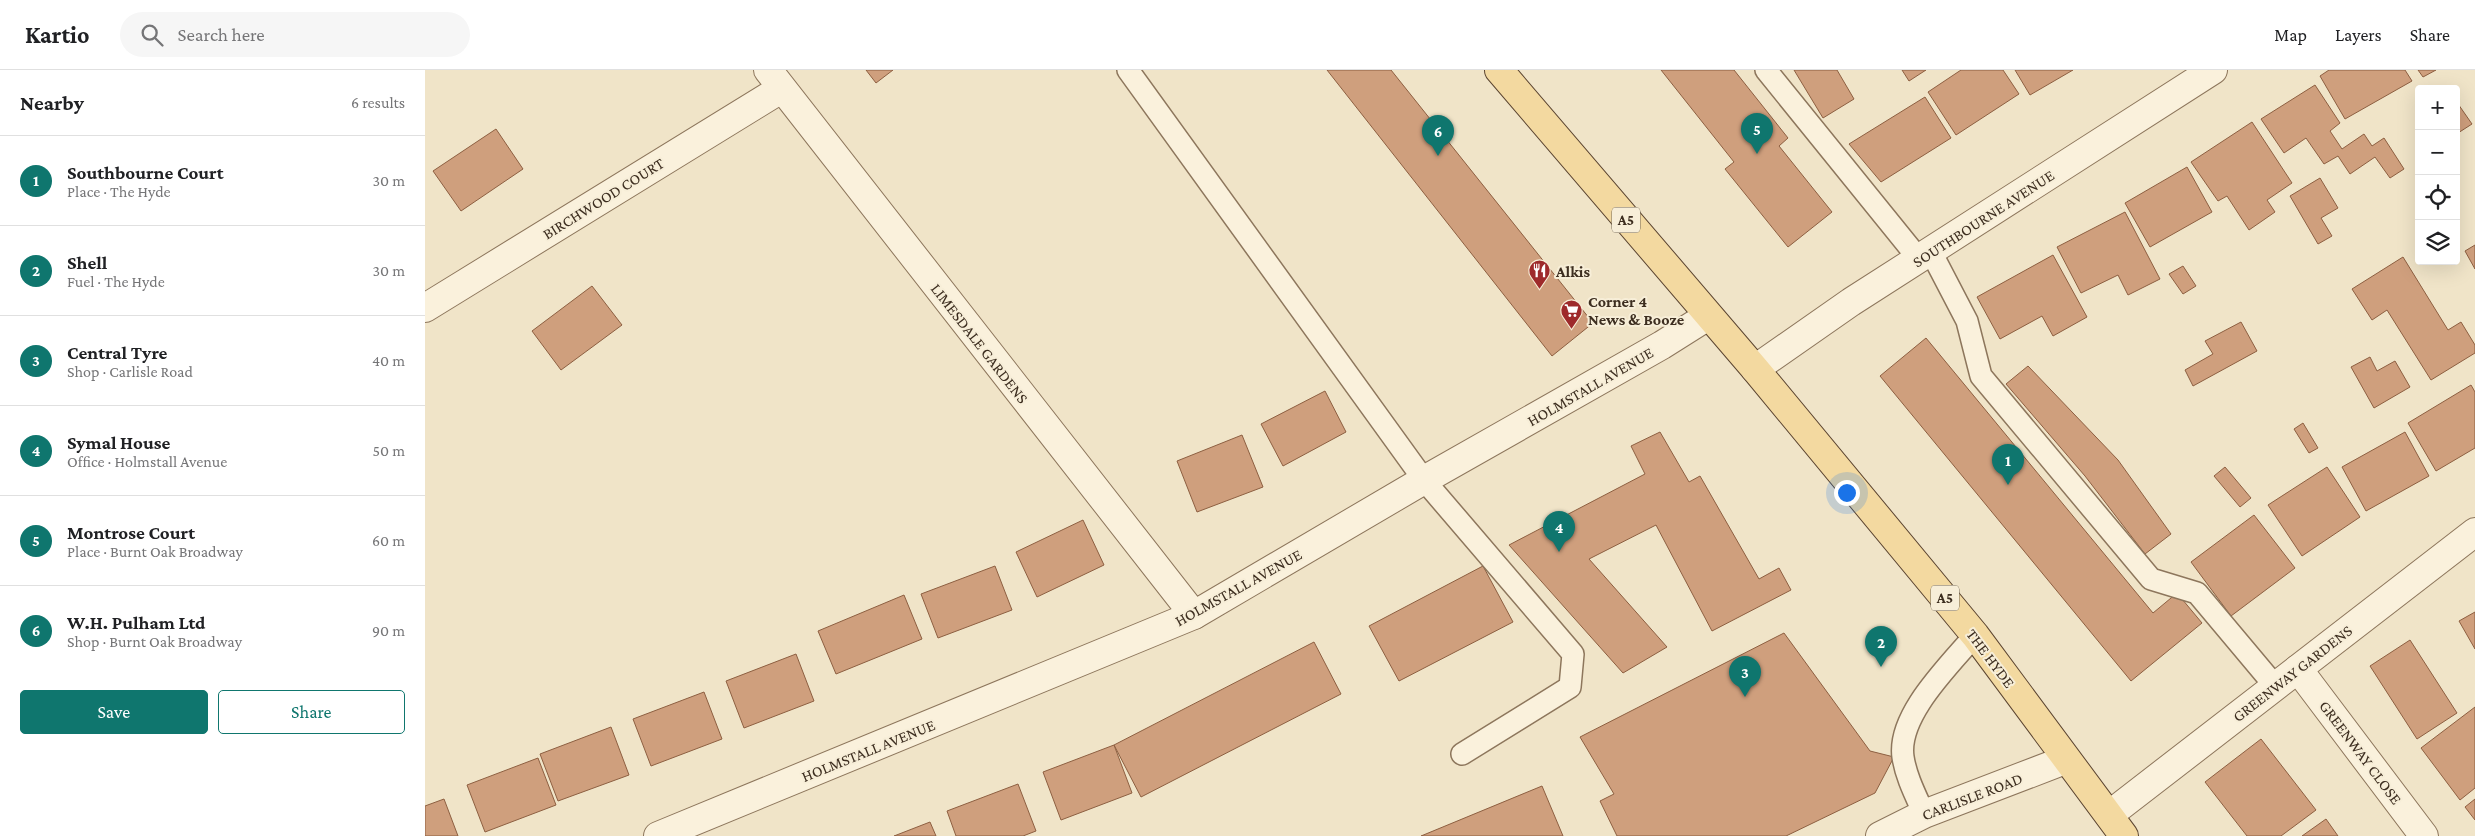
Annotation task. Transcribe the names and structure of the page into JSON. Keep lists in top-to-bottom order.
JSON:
{
  "streets": {
    "main road": ["A5", "THE HYDE"],
    "street": [
      "BIRCHWOOD COURT",
      "SOUTHBOURNE AVENUE",
      "LIMESDALE GARDENS",
      "HOLMSTALL AVENUE",
      "GREENWAY GARDENS",
      "GREENWAY CLOSE",
      "CARLISLE ROAD"
    ]
  },
  "crossings": [
    ["BIRCHWOOD COURT", "LIMESDALE GARDENS"],
    ["SOUTHBOURNE AVENUE", "A5"],
    ["SOUTHBOURNE AVENUE", "THE HYDE"],
    ["A5", "HOLMSTALL AVENUE"],
    ["A5", "THE HYDE"],
    ["LIMESDALE GARDENS", "HOLMSTALL AVENUE"],
    ["THE HYDE", "GREENWAY GARDENS"],
    ["THE HYDE", "CARLISLE ROAD"],
    ["GREENWAY GARDENS", "GREENWAY CLOSE"]
  ],
  "places": {
    "restaurant": ["Alkis"],
    "supermarket": ["Corner 4 News & Booze"]
  },
  "page": {
    "header": "Kartio",
    "search": "Search here",
    "nav": ["Map", "Layers", "Share"],
    "heading": ["Nearby", "6 results"],
    "map_buttons": ["+", "−"],
    "pins": [
      "5",
      "6",
      "1",
      "4",
      "2",
      "3"
    ],
    "list": [
      {
        "mark": "1",
        "name": "Southbourne Court",
        "note": "Place · The Hyde",
        "value": "30 m"
      },
      {
        "mark": "2",
        "name": "Shell",
        "note": "Fuel · The Hyde",
        "value": "30 m"
      },
      {
        "mark": "3",
        "name": "Central Tyre",
        "note": "Shop · Carlisle Road",
        "value": "40 m"
      },
      {
        "mark": "4",
        "name": "Symal House",
        "note": "Office · Holmstall Avenue",
        "value": "50 m"
      },
      {
        "mark": "5",
        "name": "Montrose Court",
        "note": "Place · Burnt Oak Broadway",
        "value": "60 m"
      },
      {
        "mark": "6",
        "name": "W.H. Pulham Ltd",
        "note": "Shop · Burnt Oak Broadway",
        "value": "90 m"
      }
    ],
    "buttons": ["Save", "Share"]
  }
}
